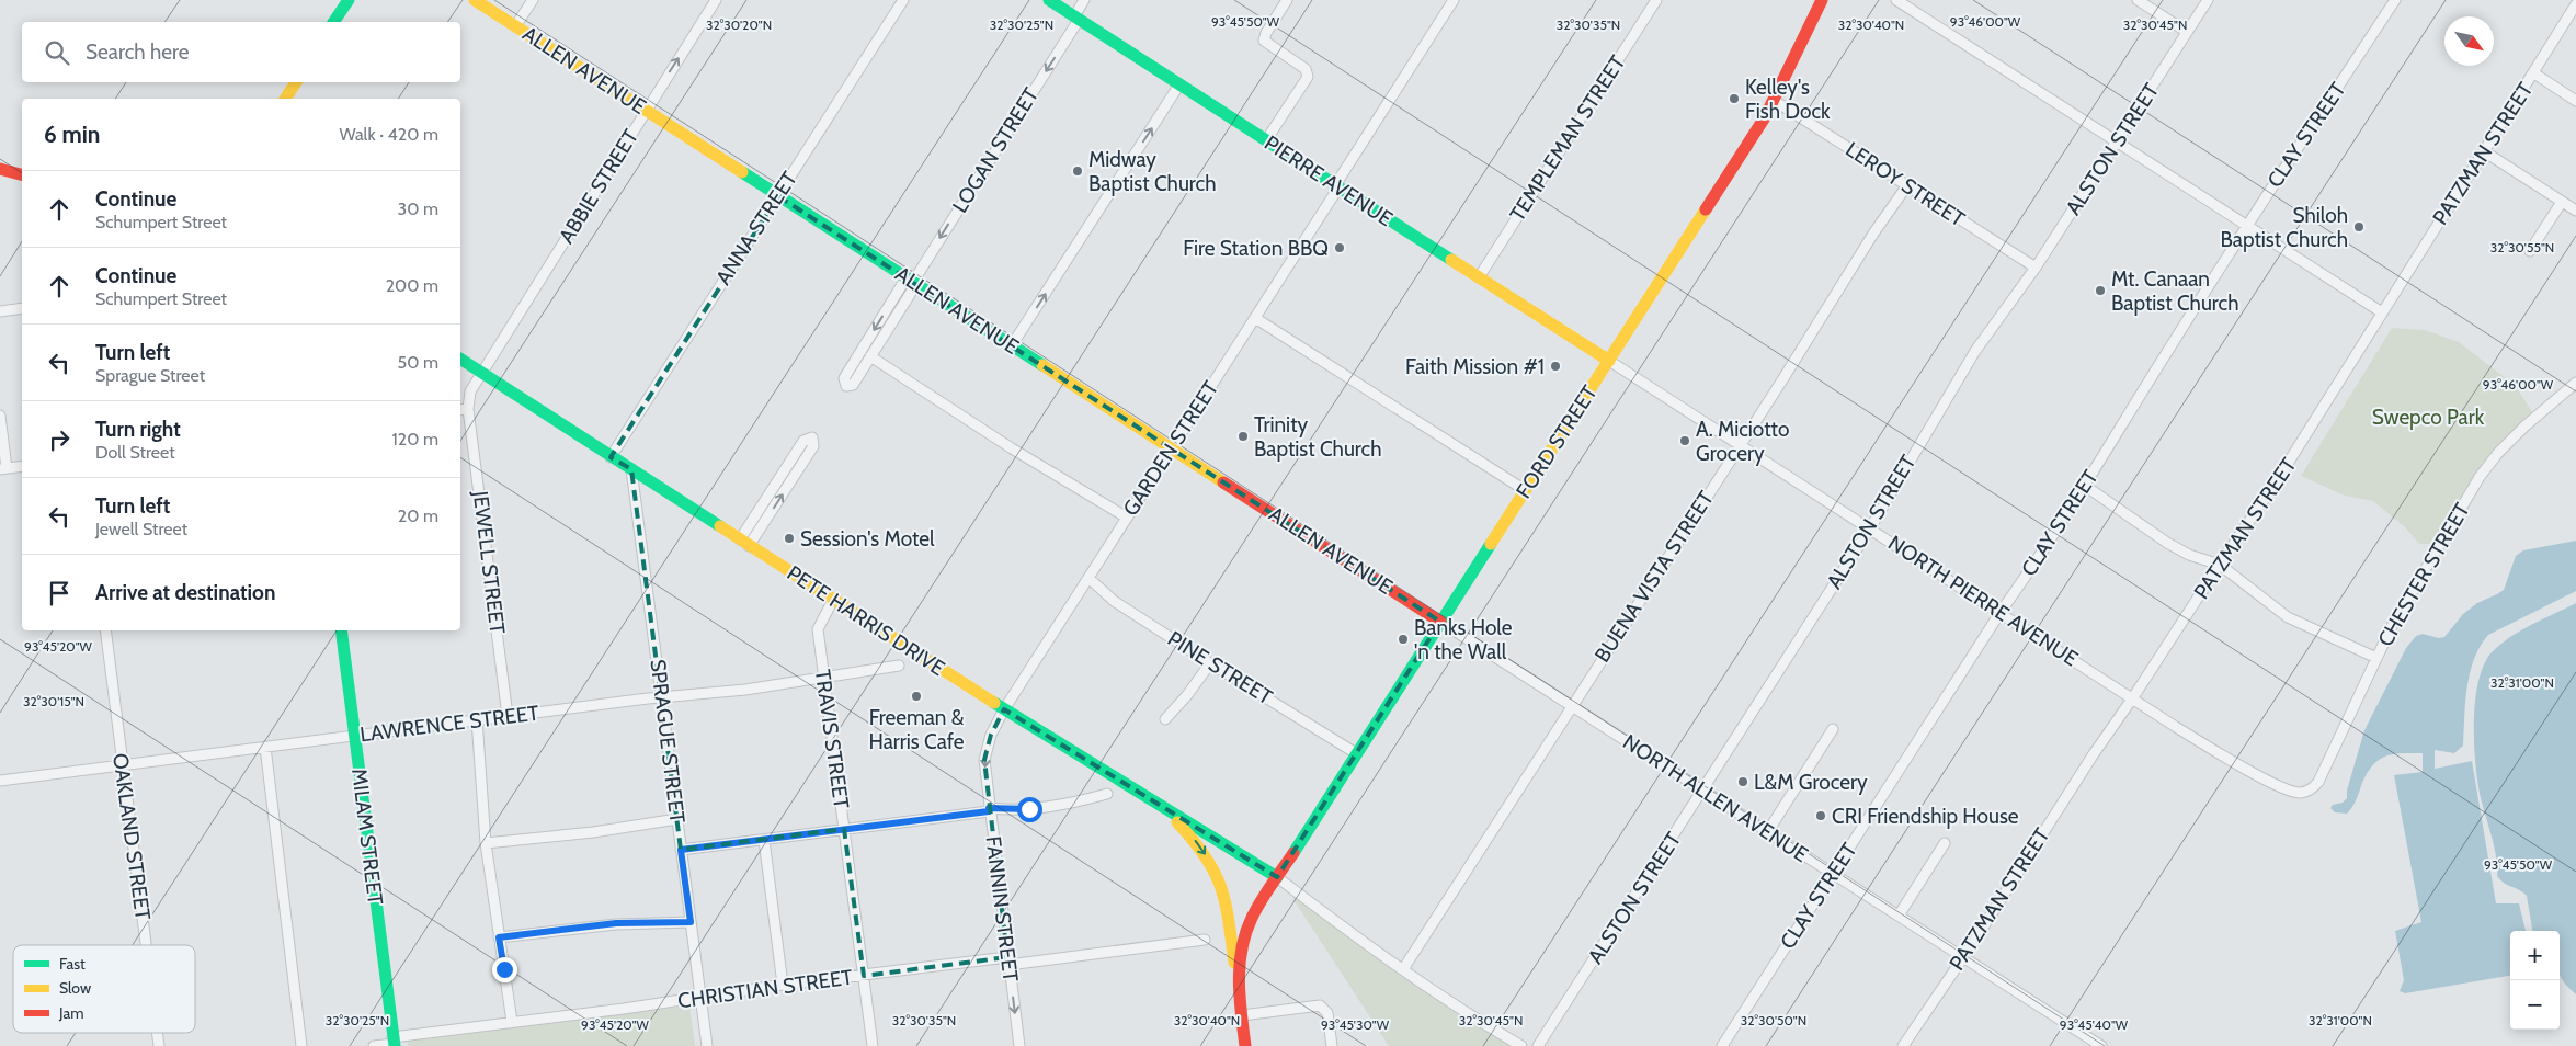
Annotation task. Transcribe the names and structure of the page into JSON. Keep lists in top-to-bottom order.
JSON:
{
  "streets": {
    "main road": [
      "ALLEN AVENUE",
      "PIERRE AVENUE",
      "FORD STREET",
      "PETE HARRIS DRIVE",
      "MILAM STREET"
    ],
    "street": [
      "CLAY STREET",
      "TEMPLEMAN STREET",
      "ALSTON STREET",
      "LOGAN STREET",
      "PATZMAN STREET",
      "LEROY STREET",
      "ABBIE STREET",
      "ANNA STREET",
      "GARDEN STREET",
      "JEWELL STREET",
      "CHESTER STREET",
      "BUENA VISTA STREET",
      "NORTH PIERRE AVENUE",
      "PINE STREET",
      "LAWRENCE STREET",
      "TRAVIS STREET",
      "SPRAGUE STREET",
      "NORTH ALLEN AVENUE",
      "OAKLAND STREET",
      "FANNIN STREET",
      "CHRISTIAN STREET"
    ]
  },
  "crossings": [
    ["ALLEN AVENUE", "LOGAN STREET"],
    ["ALLEN AVENUE", "ABBIE STREET"],
    ["ALLEN AVENUE", "ANNA STREET"],
    ["ALLEN AVENUE", "FORD STREET"],
    ["ALLEN AVENUE", "GARDEN STREET"],
    ["ALLEN AVENUE", "NORTH ALLEN AVENUE"],
    ["CLAY STREET", "NORTH PIERRE AVENUE"],
    ["CLAY STREET", "NORTH ALLEN AVENUE"],
    ["TEMPLEMAN STREET", "PIERRE AVENUE"],
    ["ALSTON STREET", "LEROY STREET"],
    ["ALSTON STREET", "NORTH PIERRE AVENUE"],
    ["ALSTON STREET", "NORTH ALLEN AVENUE"],
    ["LOGAN STREET", "PIERRE AVENUE"],
    ["PATZMAN STREET", "NORTH PIERRE AVENUE"],
    ["PATZMAN STREET", "NORTH ALLEN AVENUE"],
    ["PIERRE AVENUE", "FORD STREET"],
    ["PIERRE AVENUE", "GARDEN STREET"],
    ["PIERRE AVENUE", "NORTH PIERRE AVENUE"],
    ["LEROY STREET", "FORD STREET"],
    ["LEROY STREET", "BUENA VISTA STREET"],
    ["ABBIE STREET", "JEWELL STREET"],
    ["ABBIE STREET", "PETE HARRIS DRIVE"],
    ["ANNA STREET", "PETE HARRIS DRIVE"],
    ["FORD STREET", "NORTH PIERRE AVENUE"],
    ["FORD STREET", "PETE HARRIS DRIVE"],
    ["FORD STREET", "PINE STREET"],
    ["FORD STREET", "NORTH ALLEN AVENUE"],
    ["GARDEN STREET", "PETE HARRIS DRIVE"],
    ["GARDEN STREET", "PINE STREET"],
    ["GARDEN STREET", "FANNIN STREET"],
    ["JEWELL STREET", "LAWRENCE STREET"],
    ["CHESTER STREET", "NORTH PIERRE AVENUE"],
    ["BUENA VISTA STREET", "NORTH PIERRE AVENUE"],
    ["BUENA VISTA STREET", "NORTH ALLEN AVENUE"],
    ["PETE HARRIS DRIVE", "TRAVIS STREET"],
    ["PETE HARRIS DRIVE", "SPRAGUE STREET"],
    ["PETE HARRIS DRIVE", "FANNIN STREET"],
    ["LAWRENCE STREET", "TRAVIS STREET"],
    ["LAWRENCE STREET", "SPRAGUE STREET"],
    ["LAWRENCE STREET", "OAKLAND STREET"],
    ["LAWRENCE STREET", "MILAM STREET"],
    ["TRAVIS STREET", "CHRISTIAN STREET"],
    ["SPRAGUE STREET", "CHRISTIAN STREET"],
    ["MILAM STREET", "CHRISTIAN STREET"],
    ["FANNIN STREET", "CHRISTIAN STREET"]
  ],
  "one_way": ["LOGAN STREET", "FANNIN STREET"],
  "parks": ["Swepco Park"],
  "places": [
    "Kelley's Fish Dock",
    "Midway Baptist Church",
    "Shiloh Baptist Church",
    "Fire Station BBQ",
    "Mt. Canaan Baptist Church",
    "Faith Mission #1",
    "Trinity Baptist Church",
    "A. Miciotto Grocery",
    "Session's Motel",
    "Banks Hole 'n the Wall",
    "Freeman & Harris Cafe",
    "L&M Grocery",
    "CRI Friendship House"
  ],
  "legend": ["Fast", "Slow", "Jam"],
  "north": "bottom right",
  "page": {
    "search": "Search here",
    "heading": ["6 min", "Walk · 420 m"],
    "list": [
      ["Continue", "Schumpert Street", "30 m"],
      ["Continue", "Schumpert Street", "200 m"],
      ["Turn left", "Sprague Street", "50 m"],
      ["Turn right", "Doll Street", "120 m"],
      ["Turn left", "Jewell Street", "20 m"],
      "Arrive at destination"
    ],
    "map_buttons": ["+", "−"]
  },
  "coordinates": [
    "93°45'50\"W",
    "93°46'00\"W",
    "32°30'20\"N",
    "32°30'25\"N",
    "32°30'35\"N",
    "32°30'40\"N",
    "32°30'45\"N",
    "32°30'55\"N",
    "93°45'20\"W",
    "32°31'00\"N",
    "32°30'15\"N",
    "32°30'50\"N",
    "93°45'30\"W",
    "93°45'40\"W"
  ]
}
